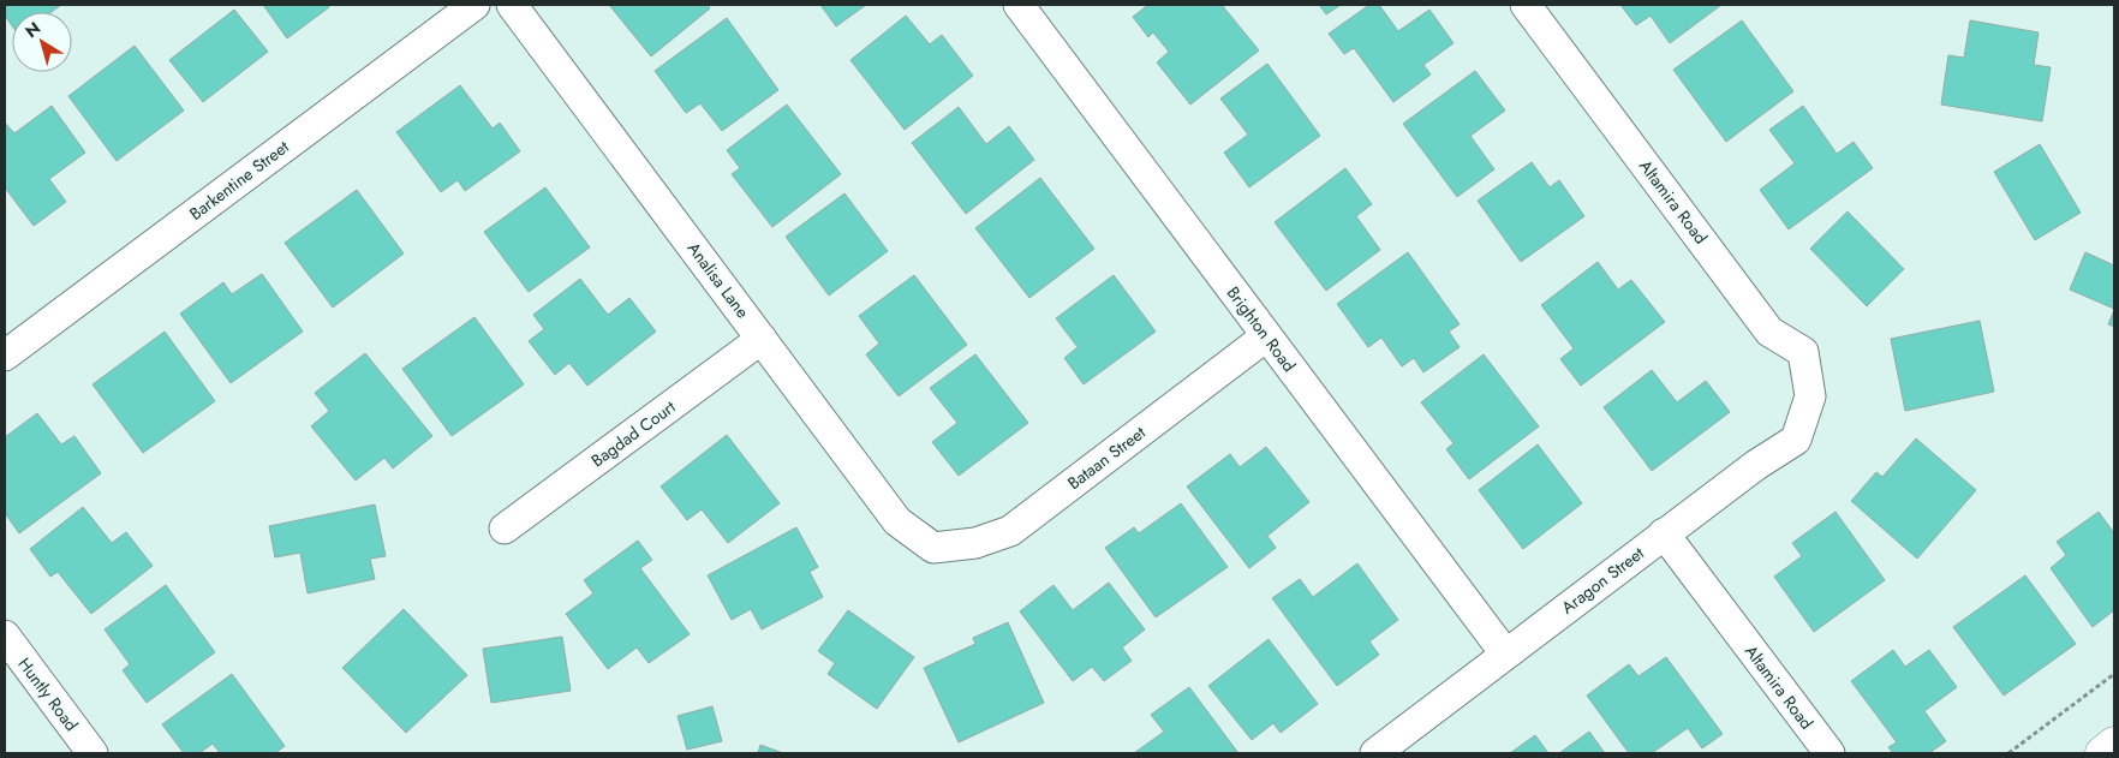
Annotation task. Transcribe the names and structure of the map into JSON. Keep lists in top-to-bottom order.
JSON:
{
  "streets": {
    "street": [
      "Barkentine Street",
      "Altamira Road",
      "Analisa Lane",
      "Brighton Road",
      "Bagdad Court",
      "Bataan Street",
      "Aragon Street",
      "Huntly Road"
    ]
  },
  "crossings": [
    ["Altamira Road", "Aragon Street"],
    ["Analisa Lane", "Bagdad Court"],
    ["Analisa Lane", "Bataan Street"],
    ["Brighton Road", "Bataan Street"],
    ["Brighton Road", "Aragon Street"]
  ],
  "north": "top left"
}
